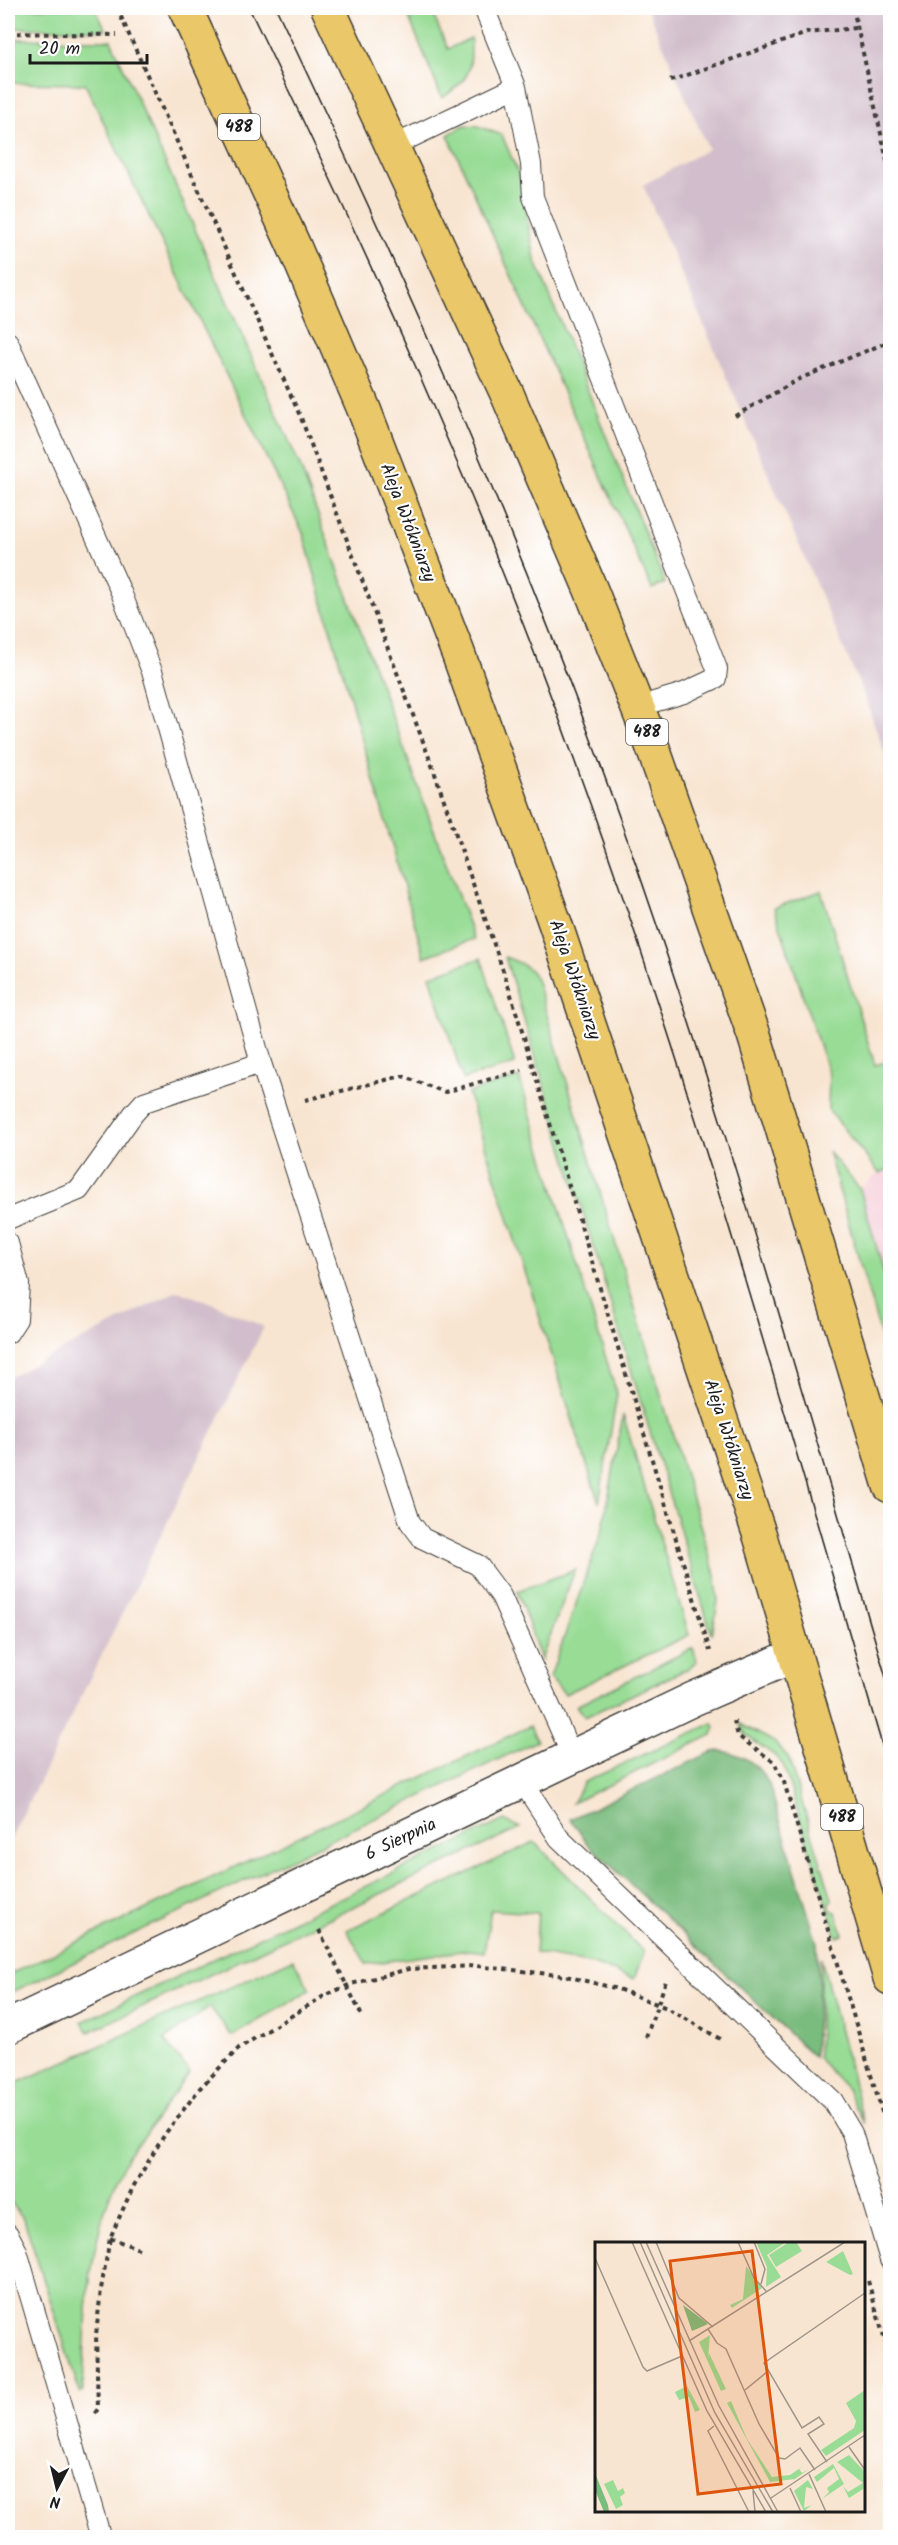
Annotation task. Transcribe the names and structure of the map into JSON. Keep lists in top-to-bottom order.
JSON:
{
  "streets": {
    "main road": ["488", "Aleja Włókniarzy"],
    "street": ["6 Sierpnia"]
  },
  "crossings": [
    ["Aleja Włókniarzy", "6 Sierpnia"]
  ],
  "scale_bar": "20 m",
  "north": "bottom"
}
